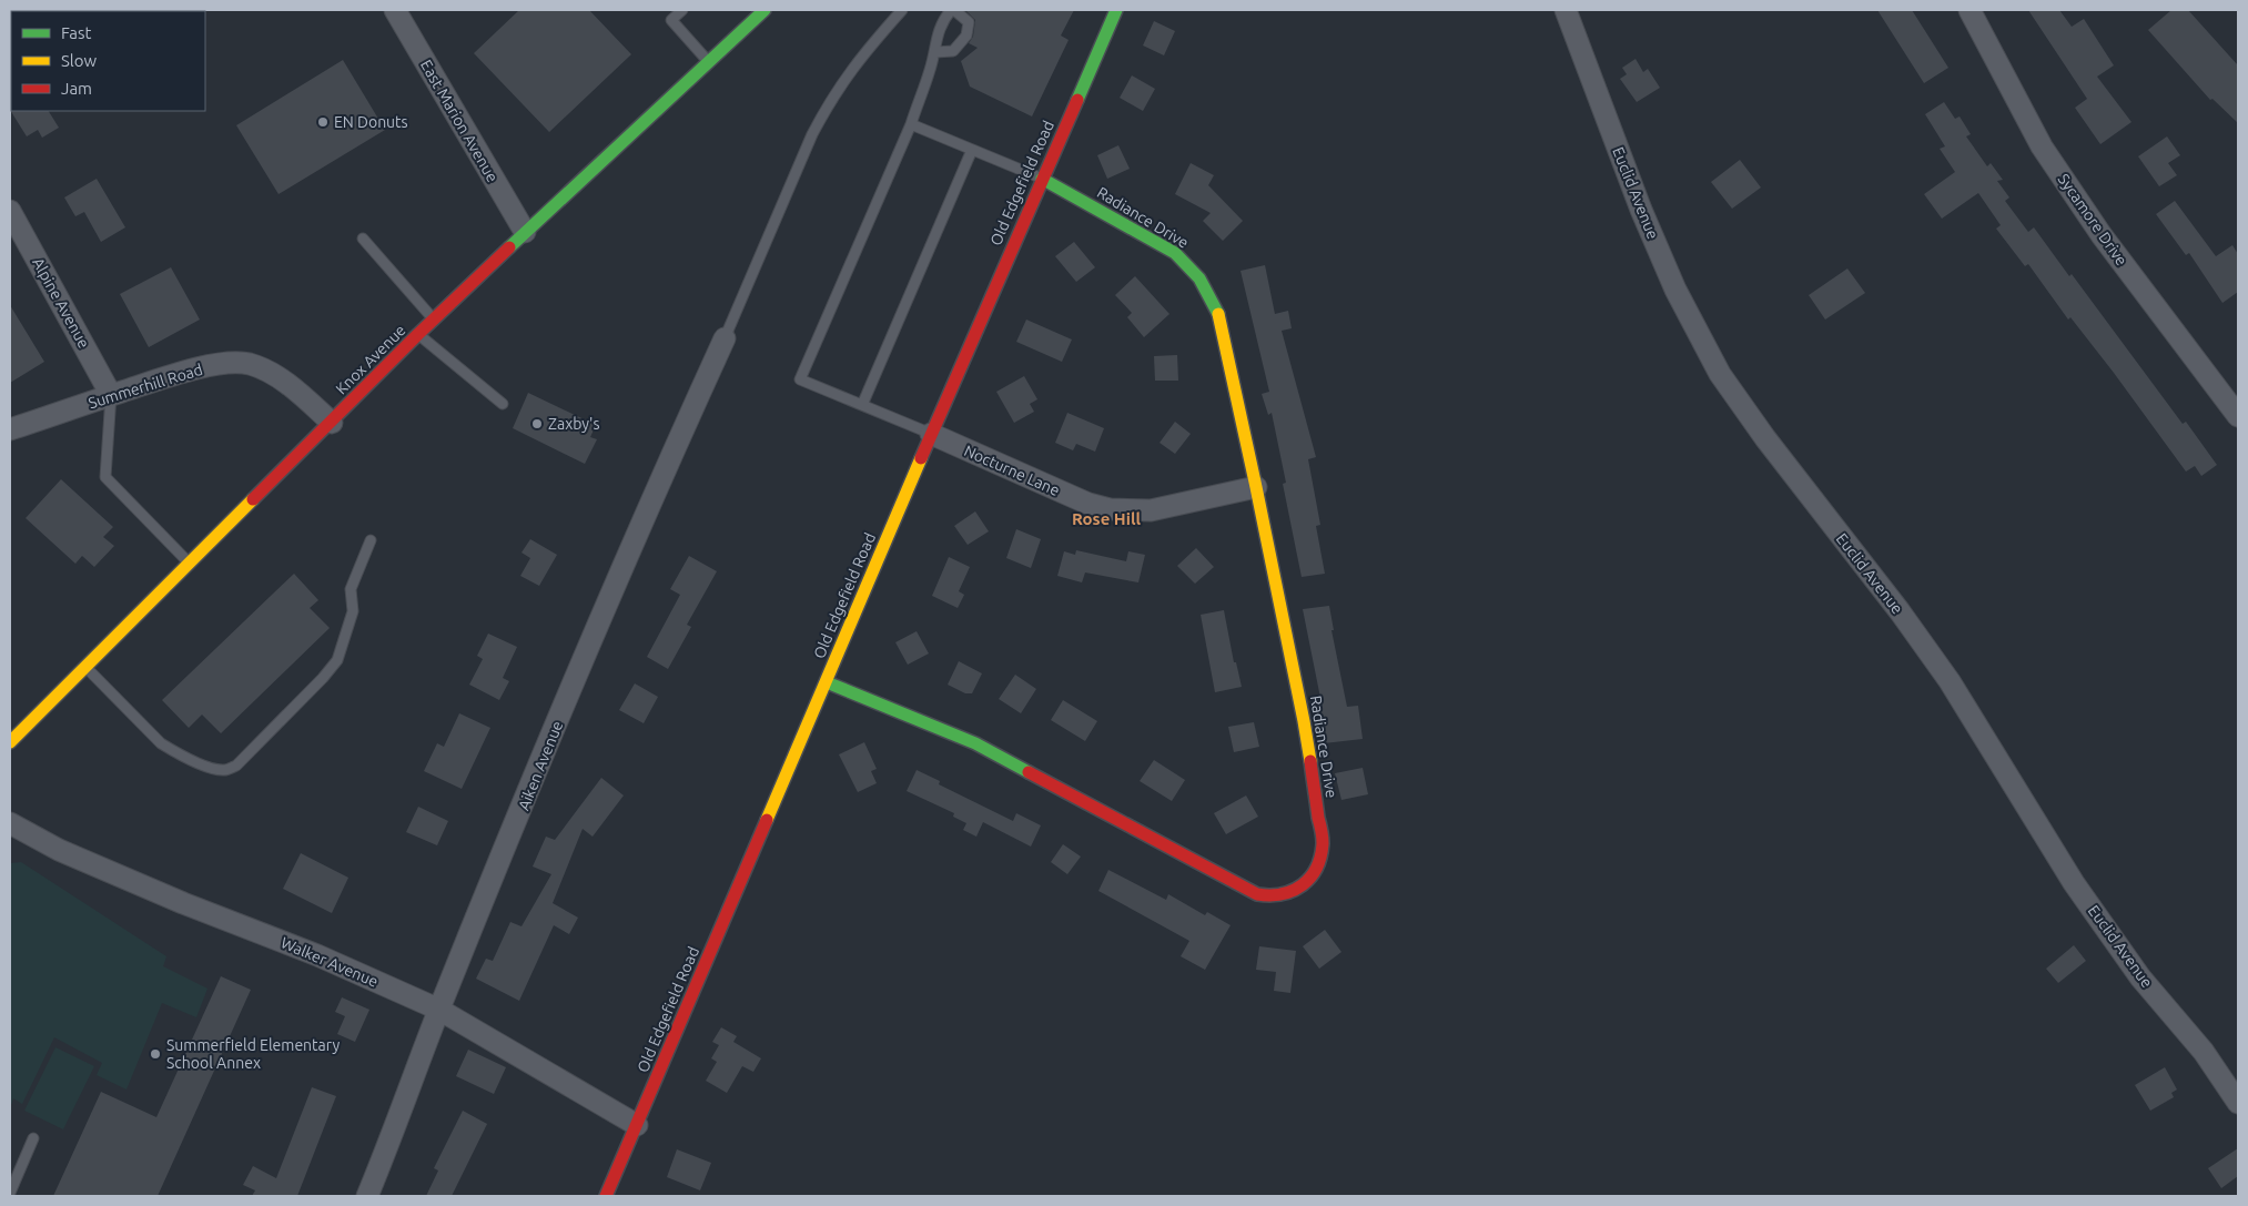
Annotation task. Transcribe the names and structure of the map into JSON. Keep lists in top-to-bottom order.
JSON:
{
  "streets": {
    "street": [
      "East Marion Avenue",
      "Old Edgefield Road",
      "Euclid Avenue",
      "Radiance Drive",
      "Sycamore Drive",
      "Alpine Avenue",
      "Knox Avenue",
      "Summerhill Road",
      "Nocturne Lane",
      "Aiken Avenue",
      "Walker Avenue"
    ]
  },
  "crossings": [
    ["East Marion Avenue", "Knox Avenue"],
    ["Old Edgefield Road", "Radiance Drive"],
    ["Old Edgefield Road", "Nocturne Lane"],
    ["Old Edgefield Road", "Walker Avenue"],
    ["Radiance Drive", "Nocturne Lane"],
    ["Alpine Avenue", "Summerhill Road"],
    ["Knox Avenue", "Summerhill Road"],
    ["Aiken Avenue", "Walker Avenue"]
  ],
  "districts": ["Rose Hill"],
  "places": ["EN Donuts", "Zaxby's", "Summerfield Elementary School Annex"],
  "legend": ["Fast", "Slow", "Jam"]
}
